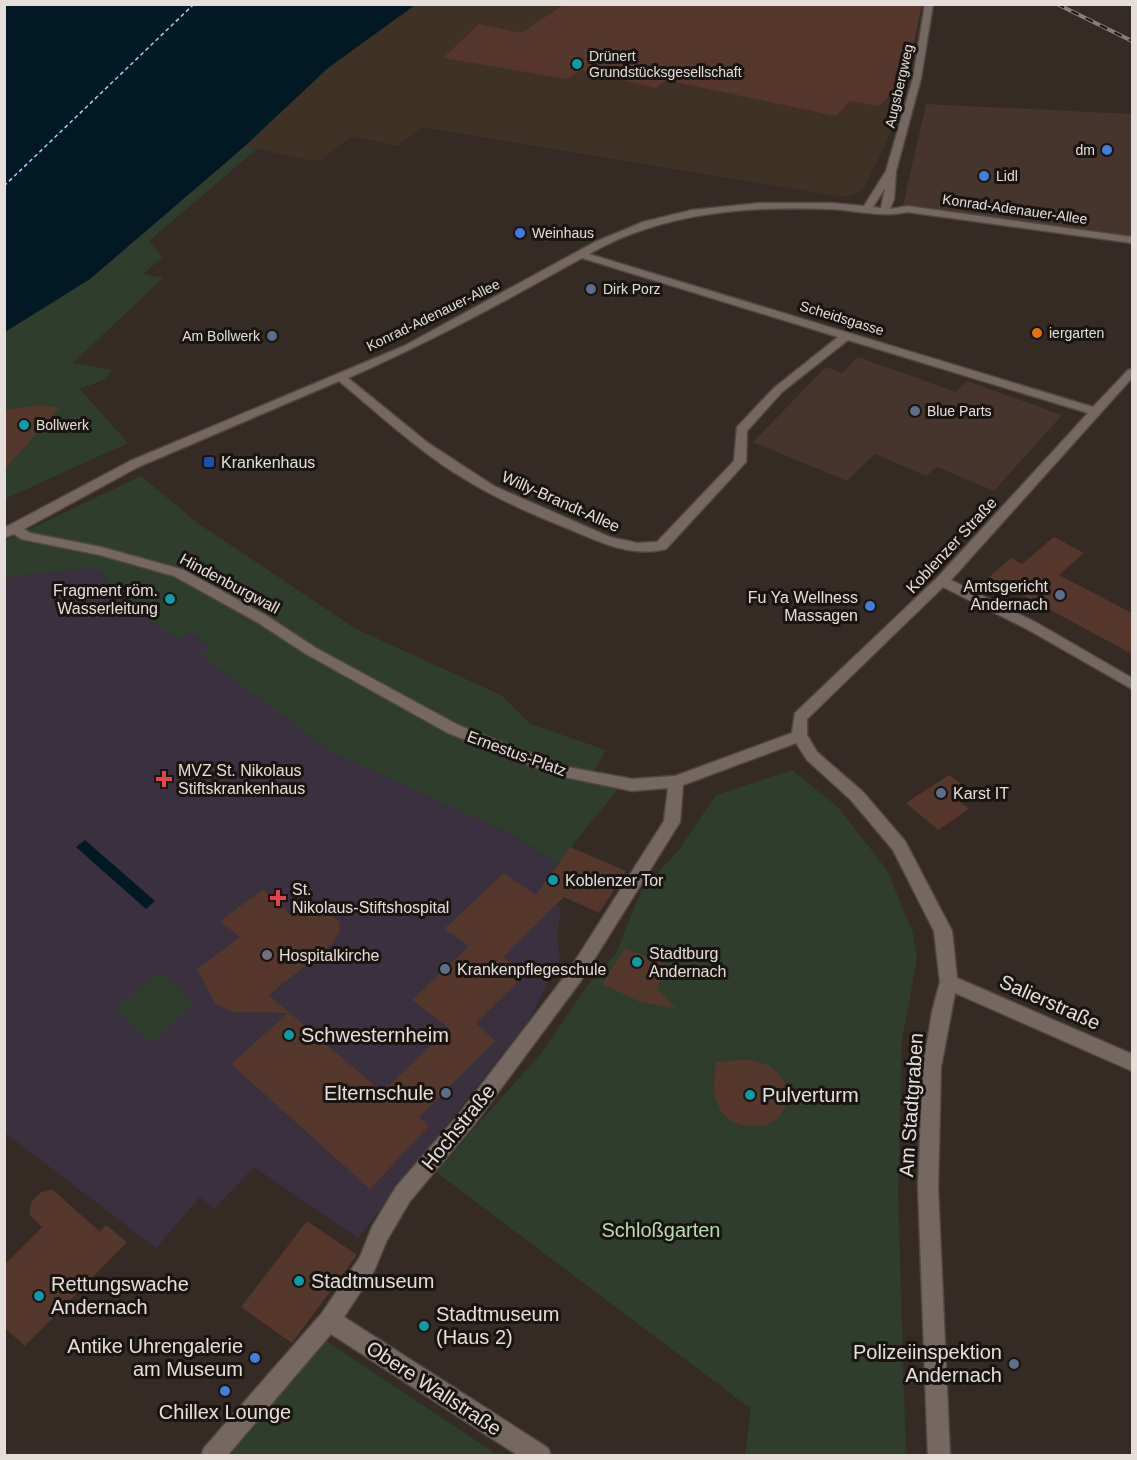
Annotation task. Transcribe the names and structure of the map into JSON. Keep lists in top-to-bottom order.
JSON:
{
  "streets": {
    "street": [
      "Augsbergweg",
      "Konrad-Adenauer-Allee",
      "Scheidsgasse",
      "Willy-Brandt-Allee",
      "Koblenzer Straße",
      "Hindenburgwall",
      "Ernestus-Platz",
      "Salierstraße",
      "Am Stadtgraben",
      "Hochstraße",
      "Obere Wallstraße"
    ]
  },
  "crossings": [
    ["Augsbergweg", "Konrad-Adenauer-Allee"],
    ["Konrad-Adenauer-Allee", "Scheidsgasse"],
    ["Konrad-Adenauer-Allee", "Willy-Brandt-Allee"],
    ["Konrad-Adenauer-Allee", "Hindenburgwall"],
    ["Scheidsgasse", "Willy-Brandt-Allee"],
    ["Scheidsgasse", "Koblenzer Straße"],
    ["Koblenzer Straße", "Ernestus-Platz"],
    ["Koblenzer Straße", "Am Stadtgraben"],
    ["Hindenburgwall", "Ernestus-Platz"],
    ["Ernestus-Platz", "Am Stadtgraben"],
    ["Ernestus-Platz", "Hochstraße"],
    ["Salierstraße", "Am Stadtgraben"],
    ["Hochstraße", "Obere Wallstraße"]
  ],
  "parks": ["Schloßgarten"],
  "places": {
    "other": [
      "Drünert Grundstücksgesellschaft",
      "dm",
      "Lidl",
      "Weinhaus",
      "Dirk Porz",
      "iergarten",
      "Am Bollwerk",
      "Blue Parts",
      "Bollwerk",
      "Amtsgericht Andernach",
      "Fragment röm. Wasserleitung",
      "Fu Ya Wellness Massagen",
      "Karst IT",
      "Koblenzer Tor",
      "Hospitalkirche",
      "Stadtburg Andernach",
      "Krankenpflegeschule",
      "Schwesternheim",
      "Elternschule",
      "Pulverturm",
      "Stadtmuseum",
      "Rettungswache Andernach",
      "Stadtmuseum (Haus 2)",
      "Antike Uhrengalerie am Museum",
      "Polizeiinspektion Andernach",
      "Chillex Lounge"
    ],
    "transit": ["Krankenhaus"],
    "health": ["MVZ St. Nikolaus Stiftskrankenhaus", "St. Nikolaus-Stiftshospital"]
  }
}
